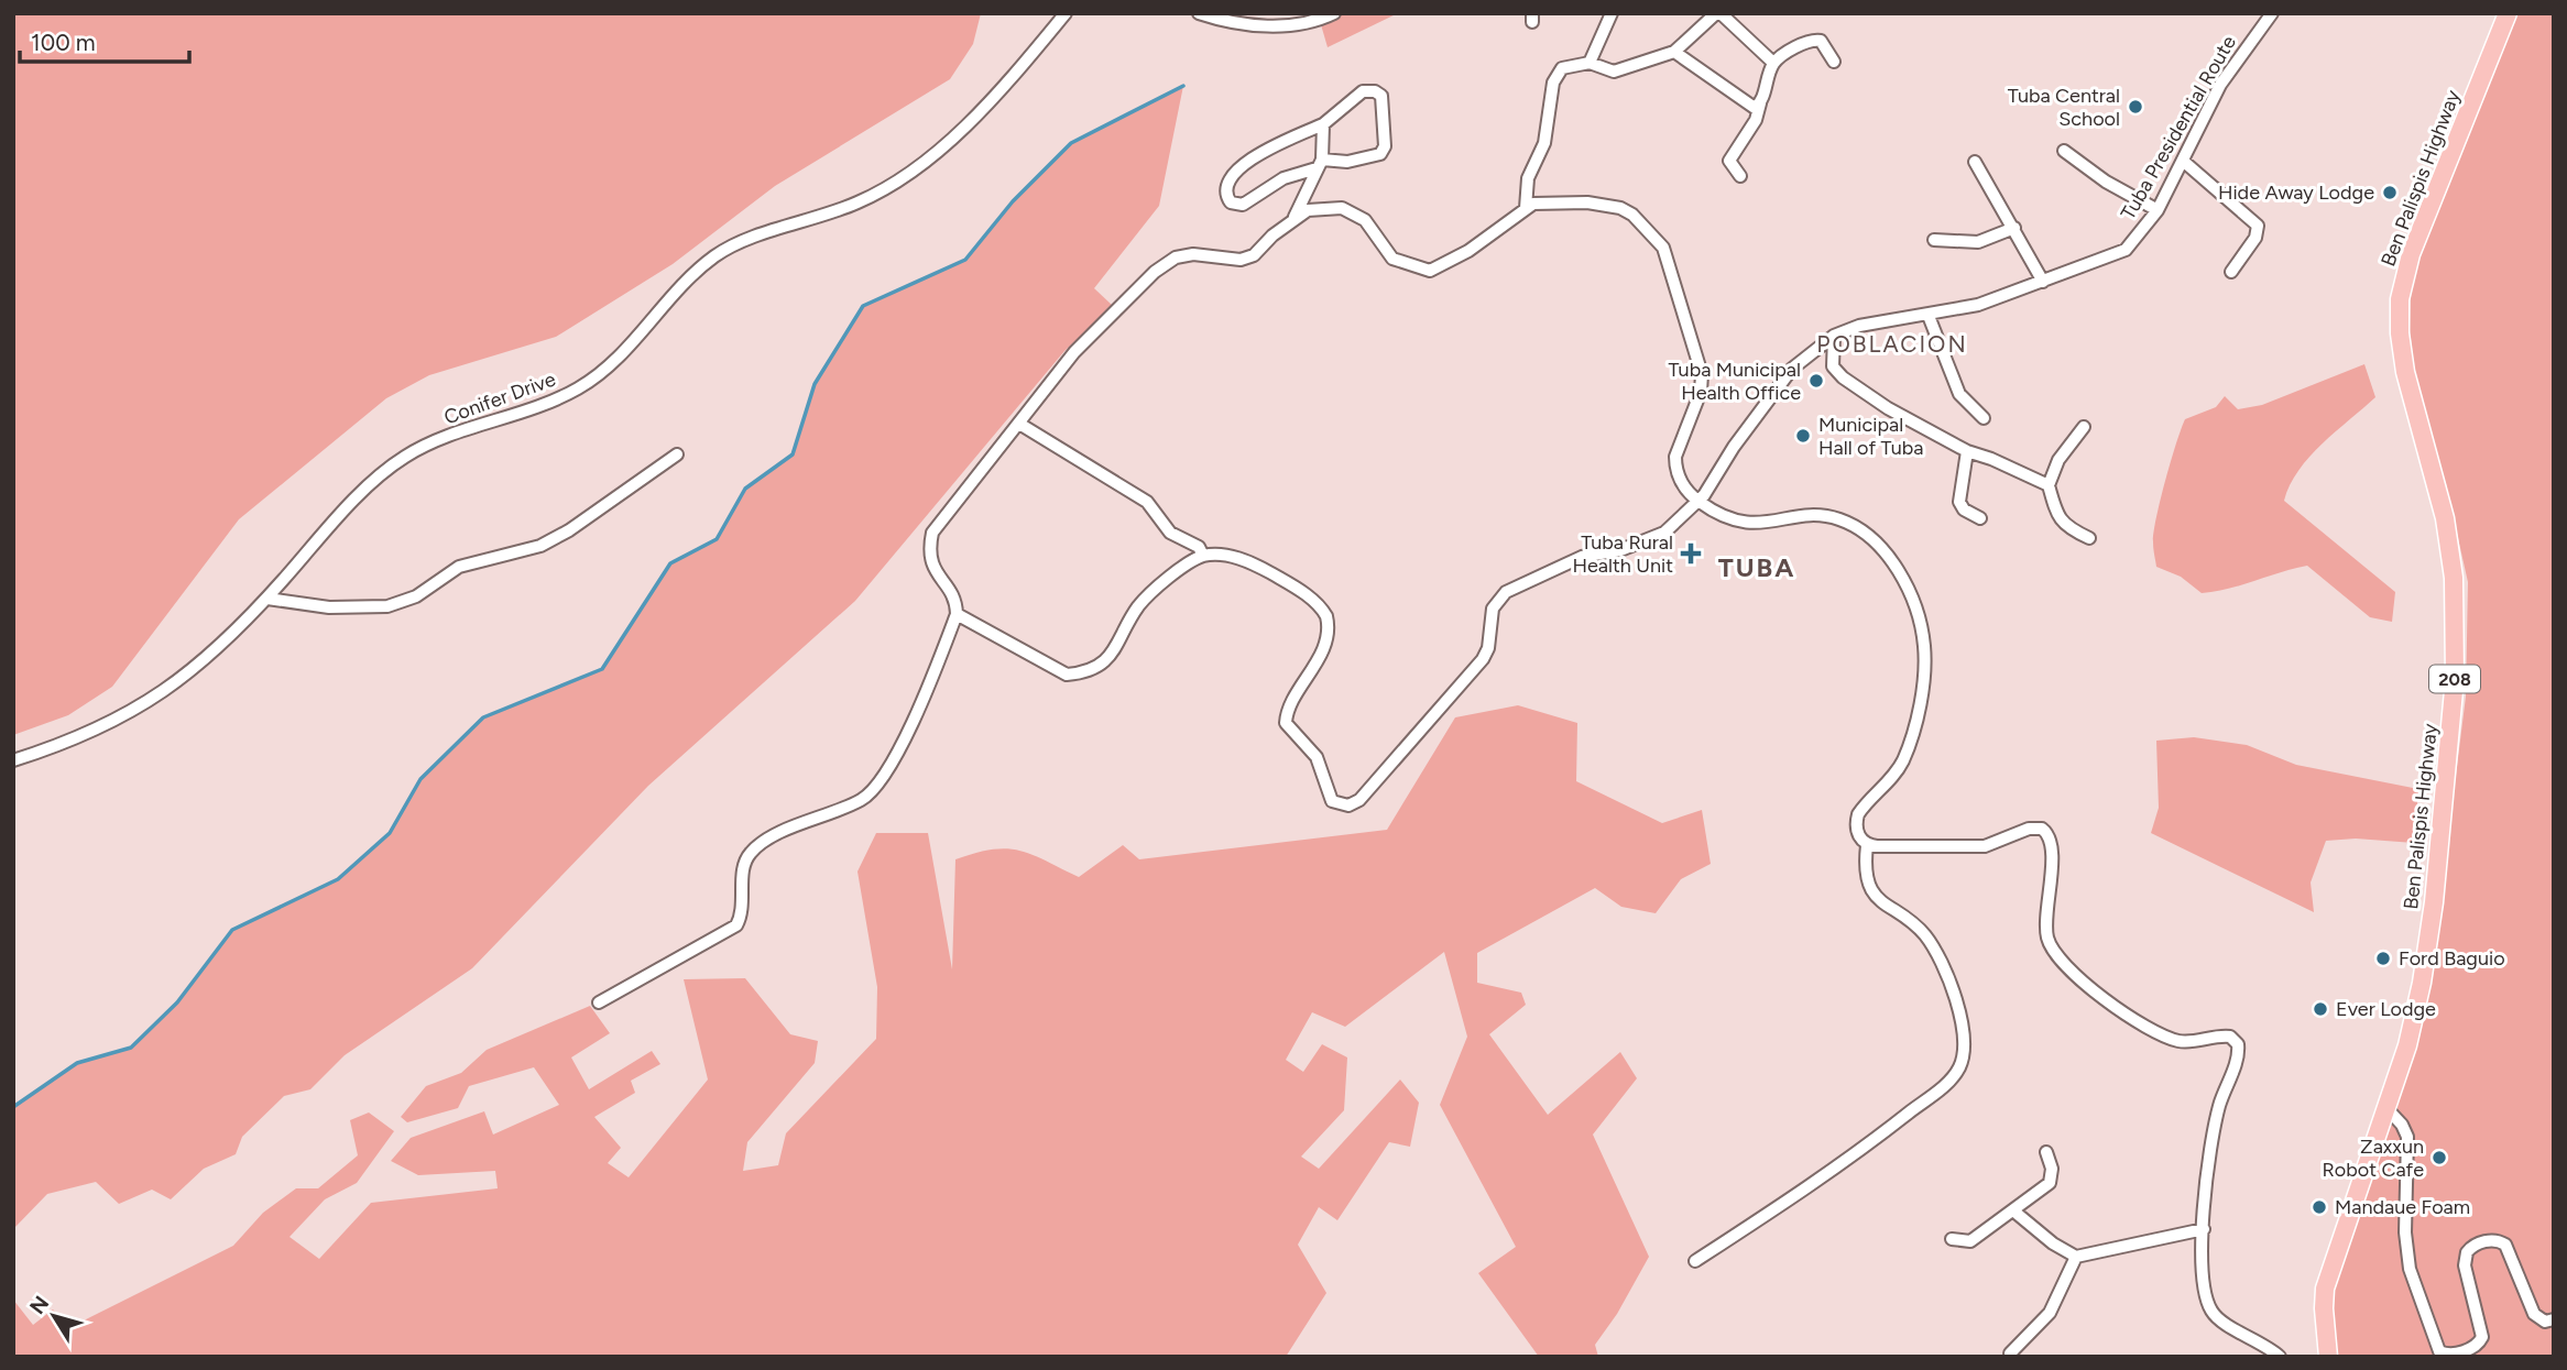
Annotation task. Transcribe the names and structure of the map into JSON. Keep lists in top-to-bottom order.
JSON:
{
  "streets": {
    "main road": ["Ben Palispis Highway", "208"],
    "street": ["Tuba Presidential Route", "Conifer Drive"]
  },
  "districts": ["POBLACION", "TUBA"],
  "places": {
    "other": [
      "Tuba Central School",
      "Hide Away Lodge",
      "Tuba Municipal Health Office",
      "Municipal Hall of Tuba",
      "Ford Baguio",
      "Ever Lodge",
      "Zaxxun Robot Cafe",
      "Mandaue Foam"
    ],
    "health": ["Tuba Rural Health Unit"]
  },
  "scale_bar": "100 m",
  "north": "top left"
}
